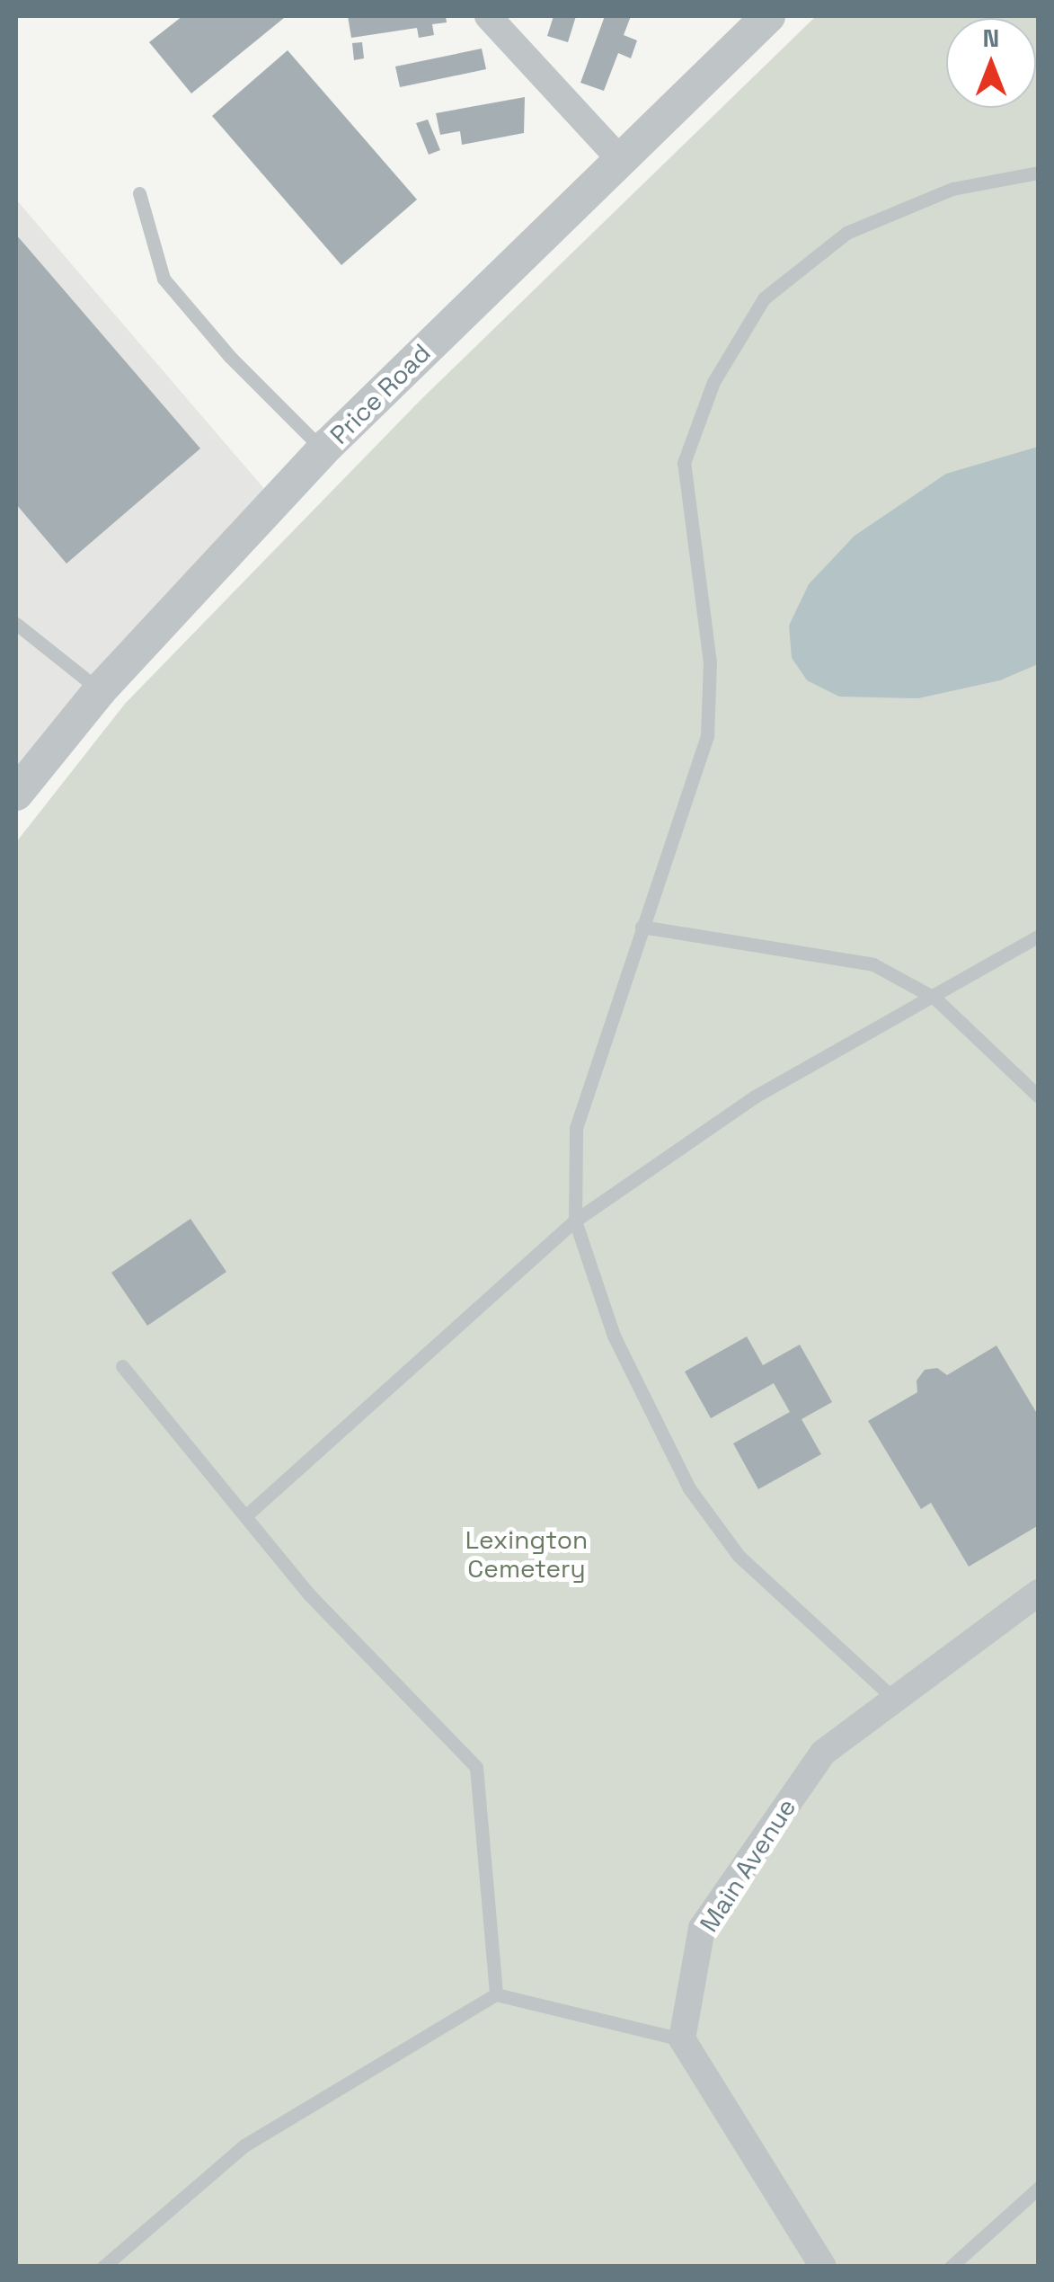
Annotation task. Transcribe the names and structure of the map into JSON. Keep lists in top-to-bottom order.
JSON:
{
  "streets": {
    "street": ["Price Road", "Main Avenue"]
  },
  "parks": ["Lexington Cemetery"],
  "north": "top"
}
